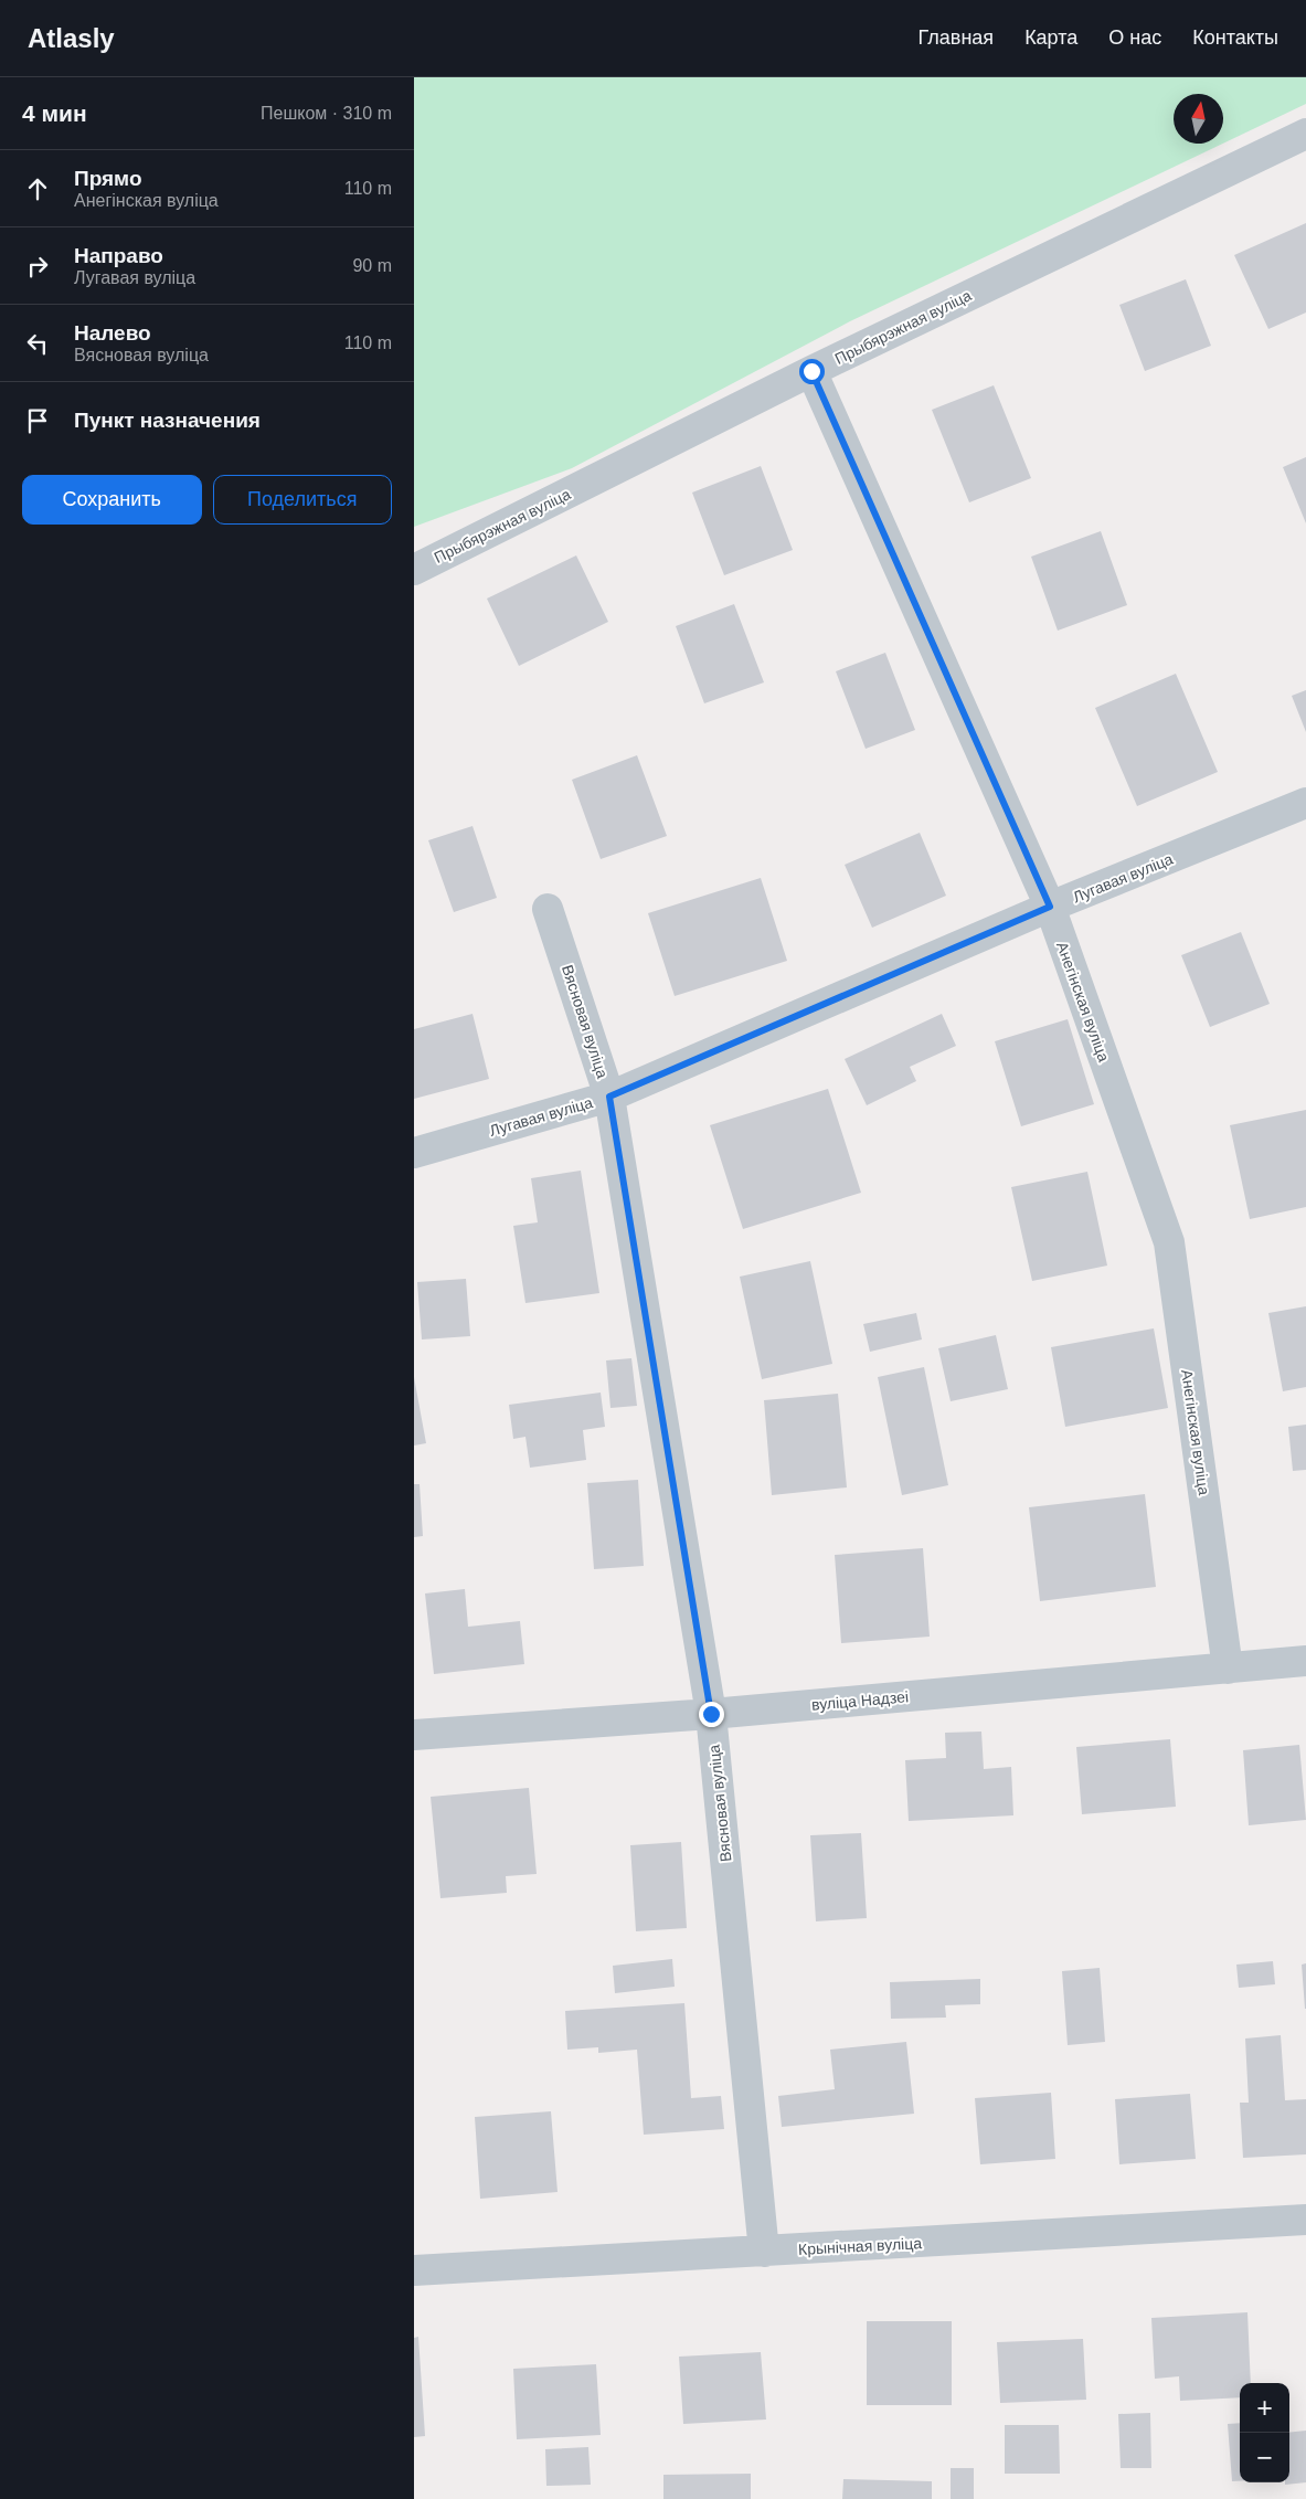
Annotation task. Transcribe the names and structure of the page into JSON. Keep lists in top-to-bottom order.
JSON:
{
  "streets": {
    "street": [
      "Прыбярэжная вуліца",
      "Лугавая вуліца",
      "Анегінская вуліца",
      "Вясновая вуліца",
      "вуліца Надзеі",
      "Крынічная вуліца"
    ]
  },
  "crossings": [
    ["Прыбярэжная вуліца", "Анегінская вуліца"],
    ["Лугавая вуліца", "Анегінская вуліца"],
    ["Лугавая вуліца", "Вясновая вуліца"],
    ["Анегінская вуліца", "вуліца Надзеі"],
    ["Вясновая вуліца", "вуліца Надзеі"],
    ["Вясновая вуліца", "Крынічная вуліца"]
  ],
  "north": "top",
  "page": {
    "header": "Atlasly",
    "nav": [
      "Главная",
      "Карта",
      "О нас",
      "Контакты"
    ],
    "heading": ["4 мин", "Пешком · 310 m"],
    "list": [
      ["Прямо", "Анегінская вуліца", "110 m"],
      ["Направо", "Лугавая вуліца", "90 m"],
      ["Налево", "Вясновая вуліца", "110 m"],
      "Пункт назначения"
    ],
    "buttons": ["Сохранить", "Поделиться"],
    "map_buttons": ["+", "−"]
  }
}
